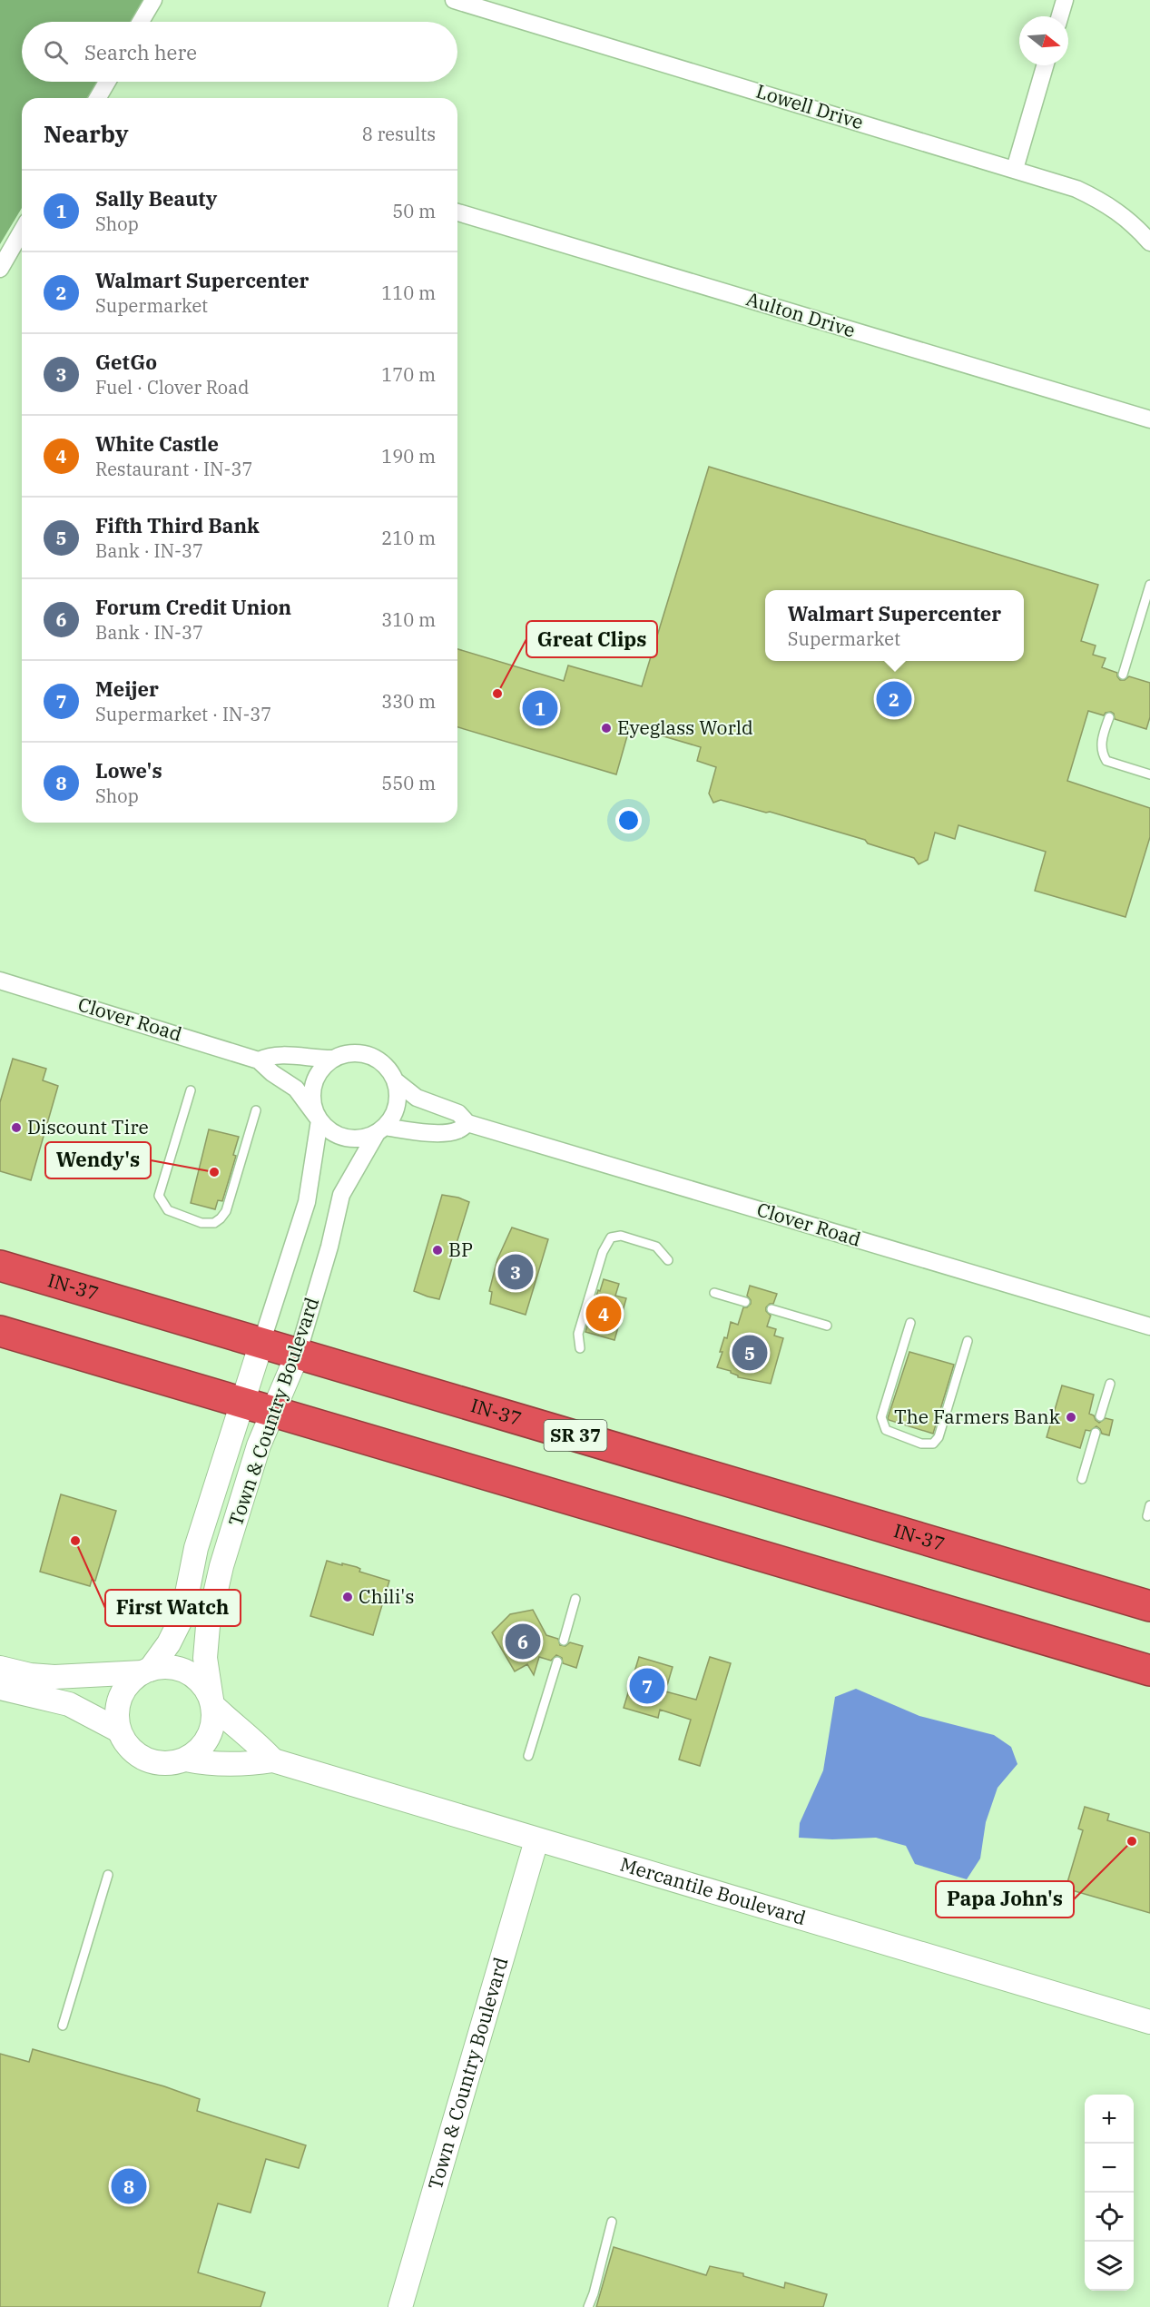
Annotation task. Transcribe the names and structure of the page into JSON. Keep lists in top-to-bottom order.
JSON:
{
  "streets": {
    "highway": ["IN-37", "SR 37"],
    "street": [
      "Lowell Drive",
      "Aulton Drive",
      "Clover Road",
      "Town & Country Boulevard",
      "Mercantile Boulevard"
    ]
  },
  "crossings": [
    ["Clover Road", "Town & Country Boulevard"],
    ["IN-37", "Town & Country Boulevard"],
    ["Town & Country Boulevard", "Mercantile Boulevard"]
  ],
  "places": [
    "Great Clips",
    "Eyeglass World",
    "Discount Tire",
    "Wendy's",
    "BP",
    "The Farmers Bank",
    "First Watch",
    "Chili's",
    "Papa John's"
  ],
  "north": "right",
  "page": {
    "search": "Search here",
    "heading": ["Nearby", "8 results"],
    "list": [
      {
        "mark": "1",
        "name": "Sally Beauty",
        "note": "Shop",
        "value": "50 m"
      },
      {
        "mark": "2",
        "name": "Walmart Supercenter",
        "note": "Supermarket",
        "value": "110 m"
      },
      {
        "mark": "3",
        "name": "GetGo",
        "note": "Fuel · Clover Road",
        "value": "170 m"
      },
      {
        "mark": "4",
        "name": "White Castle",
        "note": "Restaurant · IN-37",
        "value": "190 m"
      },
      {
        "mark": "5",
        "name": "Fifth Third Bank",
        "note": "Bank · IN-37",
        "value": "210 m"
      },
      {
        "mark": "6",
        "name": "Forum Credit Union",
        "note": "Bank · IN-37",
        "value": "310 m"
      },
      {
        "mark": "7",
        "name": "Meijer",
        "note": "Supermarket · IN-37",
        "value": "330 m"
      },
      {
        "mark": "8",
        "name": "Lowe's",
        "note": "Shop",
        "value": "550 m"
      }
    ],
    "popup": ["Walmart Supercenter", "Supermarket"],
    "pins": [
      "2",
      "1",
      "3",
      "4",
      "5",
      "6",
      "7",
      "8"
    ],
    "map_buttons": ["+", "−"]
  }
}
